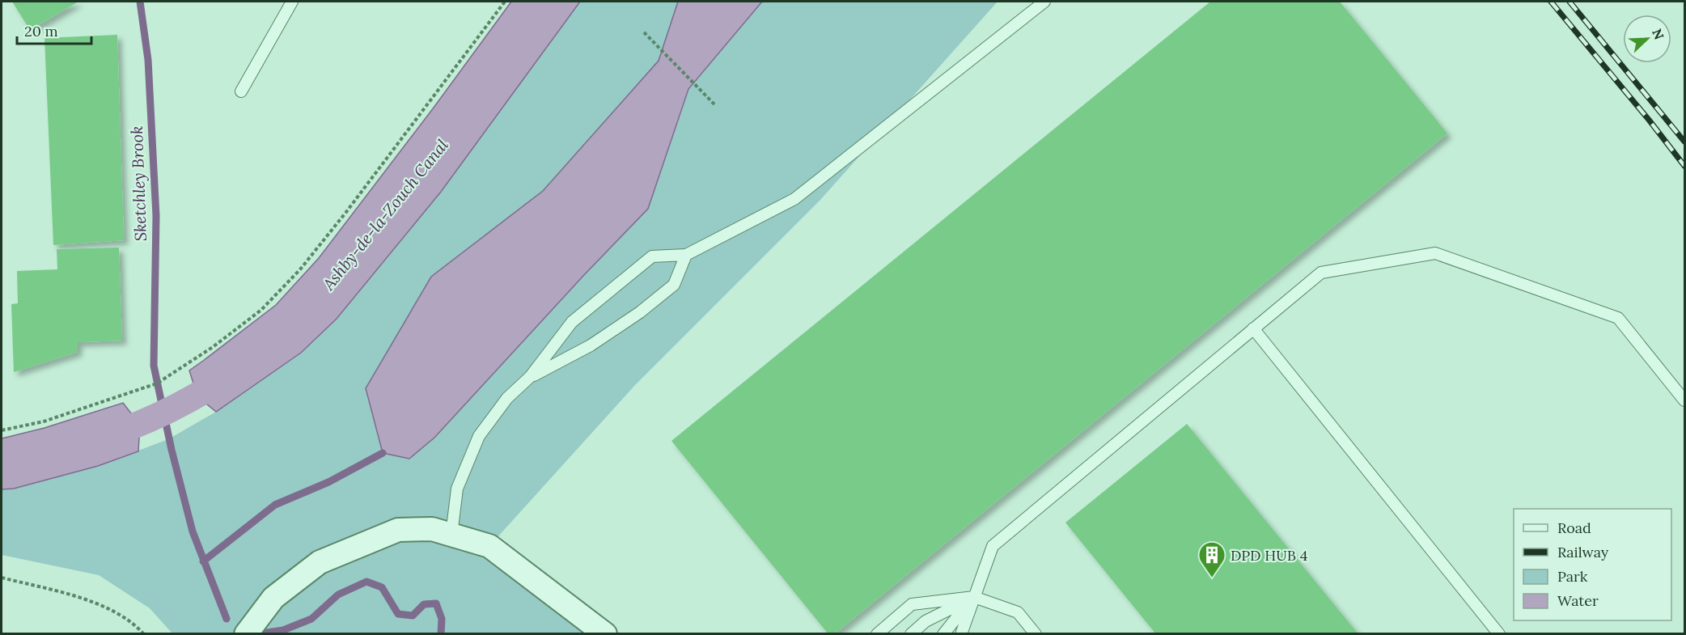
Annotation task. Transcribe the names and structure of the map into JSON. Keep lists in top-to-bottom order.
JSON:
{
  "water": ["Sketchley Brook", "Ashby-de-la-Zouch Canal"],
  "places": {
    "building": ["DPD HUB 4"]
  },
  "legend": [
    "Road",
    "Railway",
    "Park",
    "Water"
  ],
  "scale_bar": "20 m",
  "north": "top right"
}
